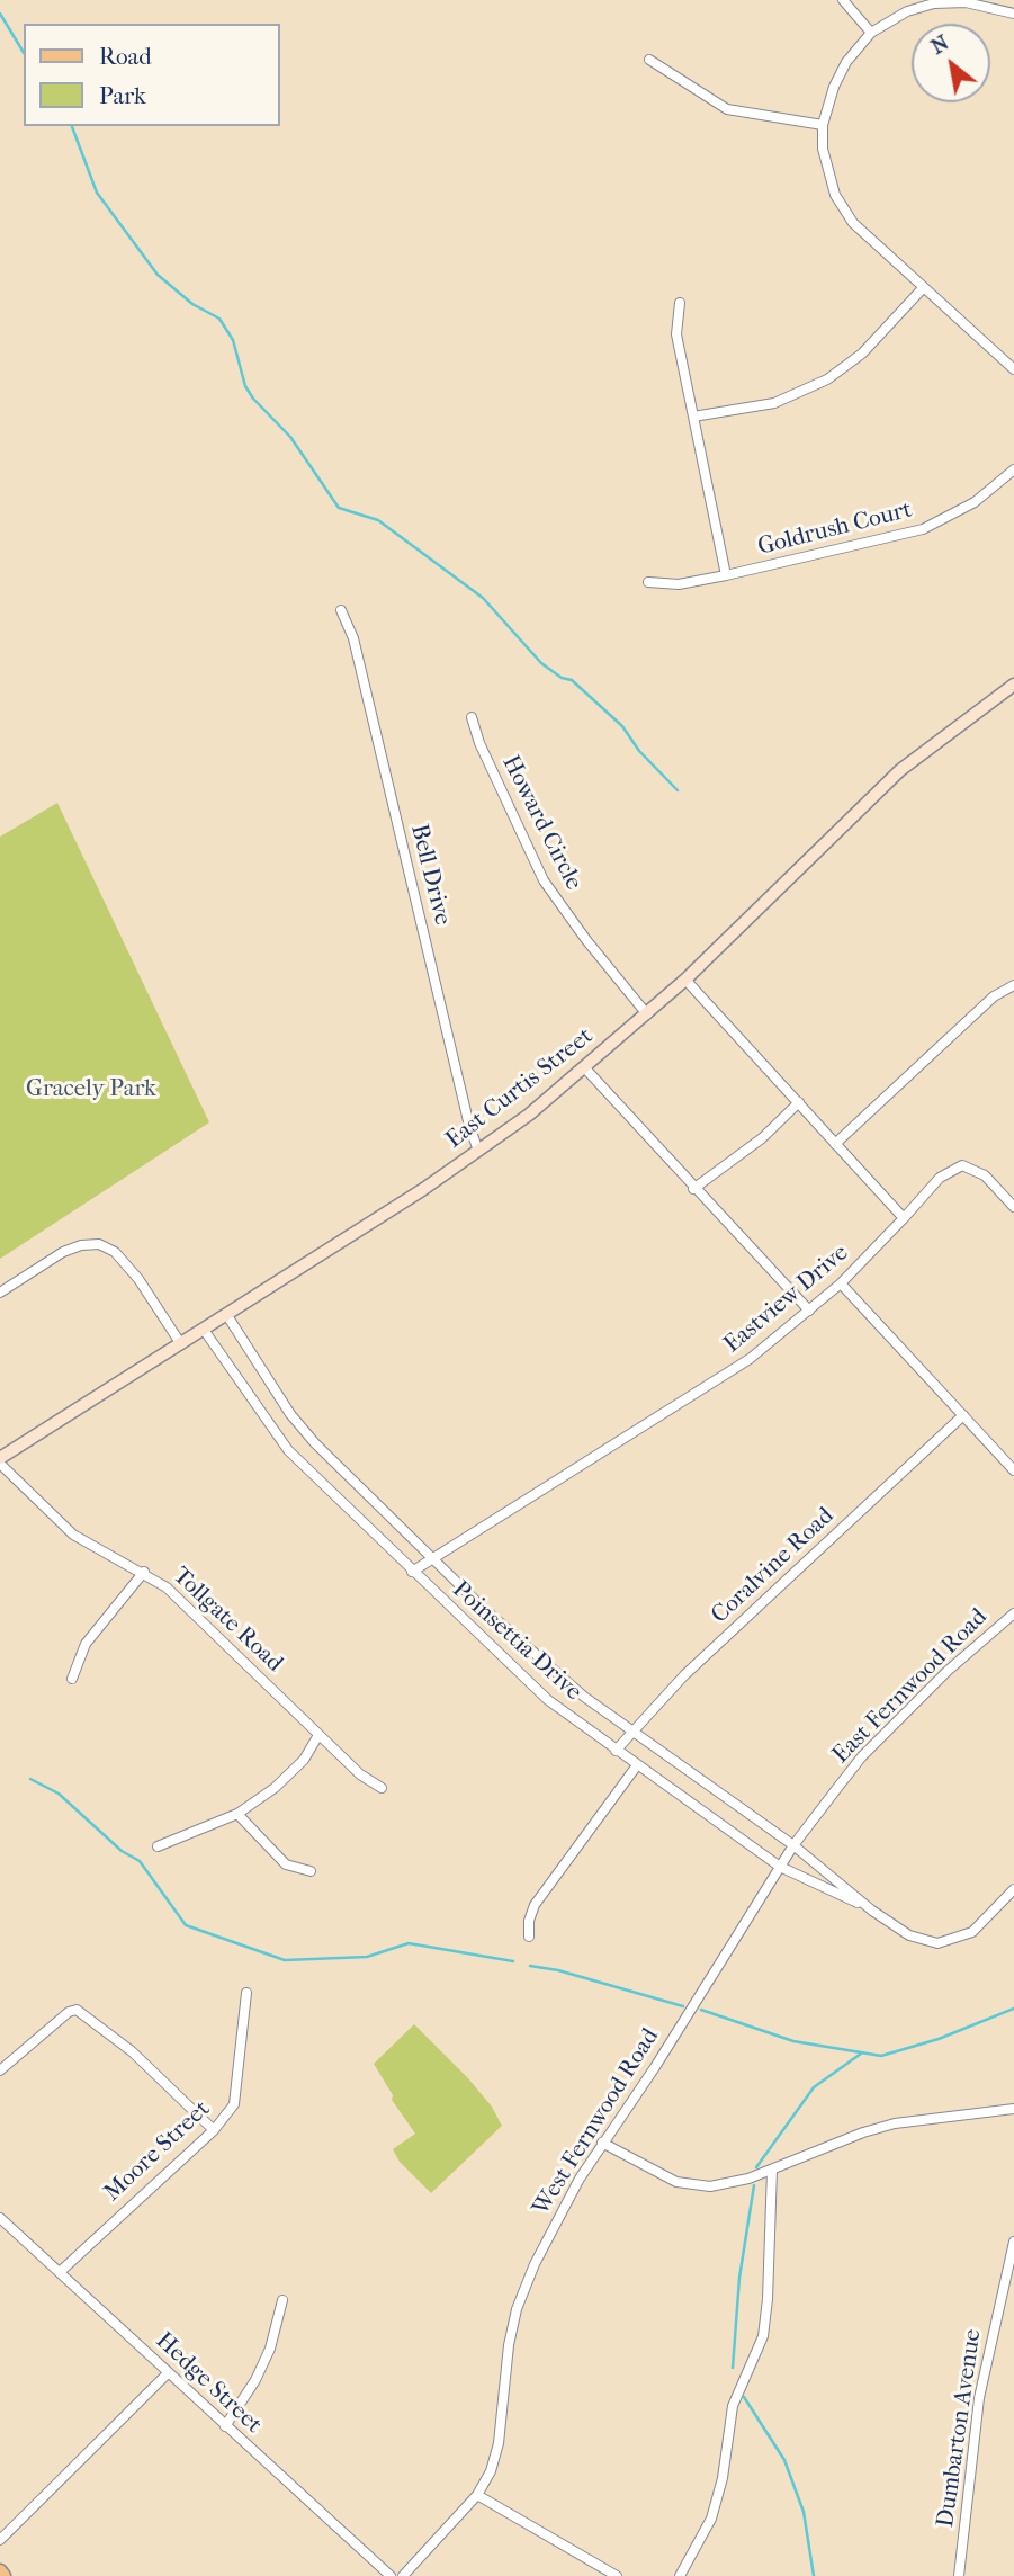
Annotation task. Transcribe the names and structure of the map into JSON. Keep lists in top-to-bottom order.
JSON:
{
  "streets": {
    "main road": ["East Curtis Street"],
    "street": [
      "Goldrush Court",
      "Howard Circle",
      "Bell Drive",
      "Eastview Drive",
      "Coralvine Road",
      "Tollgate Road",
      "Poinsettia Drive",
      "East Fernwood Road",
      "West Fernwood Road",
      "Moore Street",
      "Hedge Street",
      "Dumbarton Avenue"
    ]
  },
  "crossings": [
    ["Howard Circle", "East Curtis Street"],
    ["Bell Drive", "East Curtis Street"],
    ["East Curtis Street", "Tollgate Road"],
    ["East Curtis Street", "Poinsettia Drive"],
    ["Eastview Drive", "Poinsettia Drive"],
    ["Coralvine Road", "Poinsettia Drive"],
    ["Poinsettia Drive", "East Fernwood Road"],
    ["Poinsettia Drive", "West Fernwood Road"],
    ["East Fernwood Road", "West Fernwood Road"],
    ["Moore Street", "Hedge Street"]
  ],
  "parks": ["Gracely Park"],
  "legend": ["Road", "Park"],
  "north": "top left"
}
